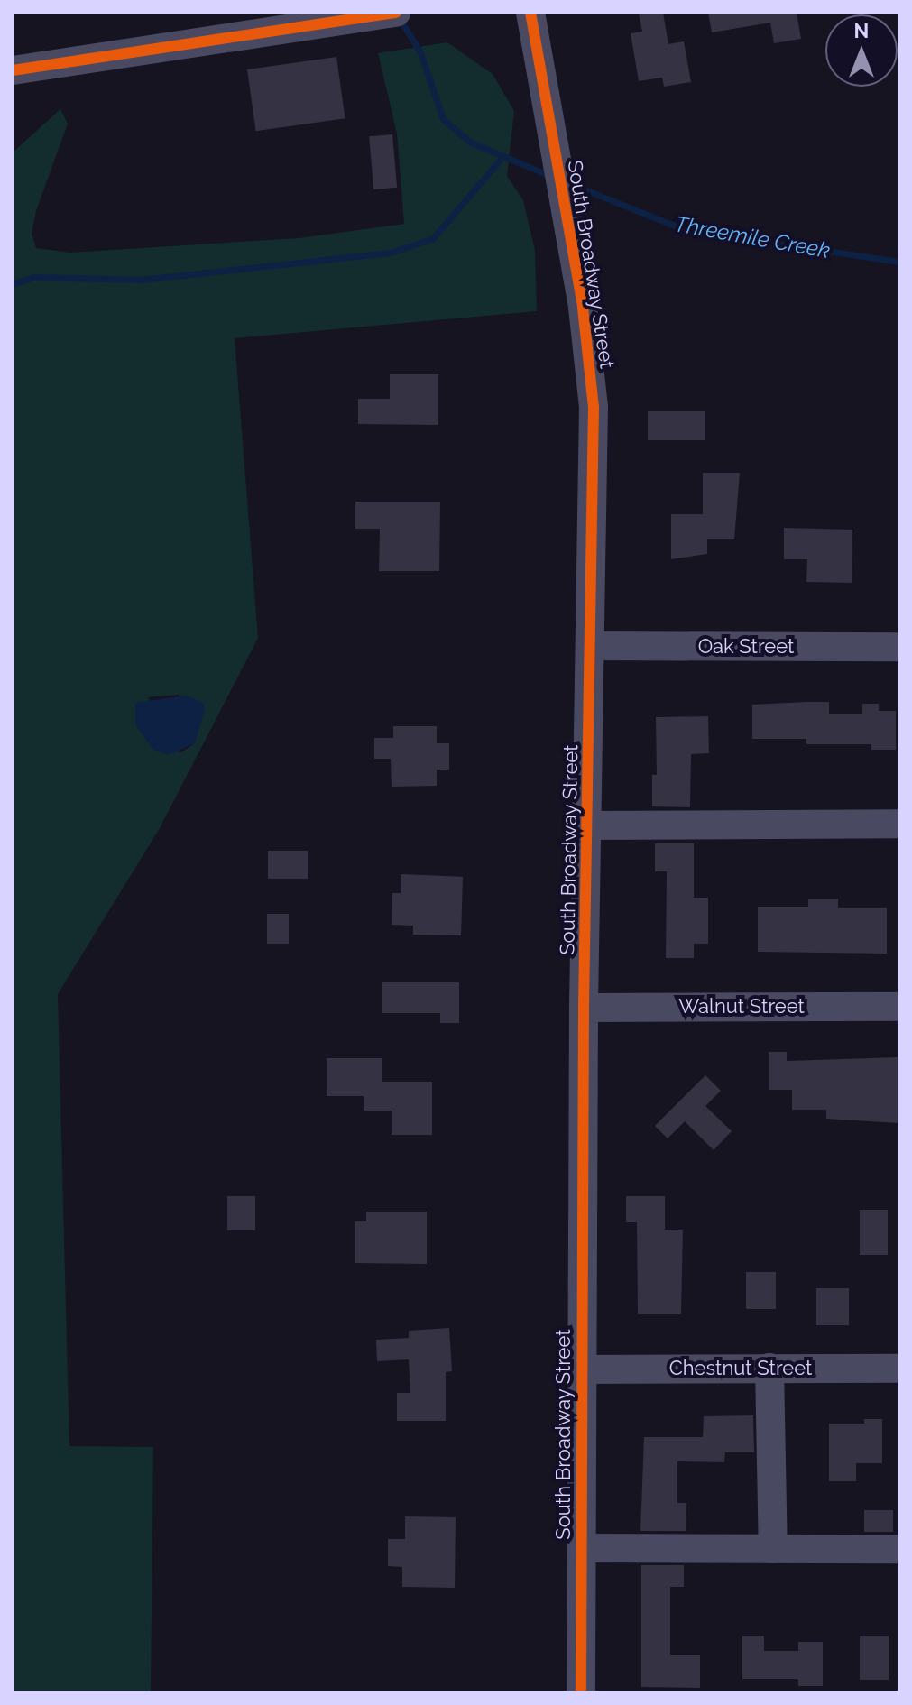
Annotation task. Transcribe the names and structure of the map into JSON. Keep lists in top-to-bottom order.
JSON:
{
  "streets": {
    "street": [
      "South Broadway Street",
      "Oak Street",
      "Walnut Street",
      "Chestnut Street"
    ]
  },
  "crossings": [
    ["South Broadway Street", "Oak Street"],
    ["South Broadway Street", "Walnut Street"],
    ["South Broadway Street", "Chestnut Street"]
  ],
  "water": ["Threemile Creek"],
  "north": "top"
}
